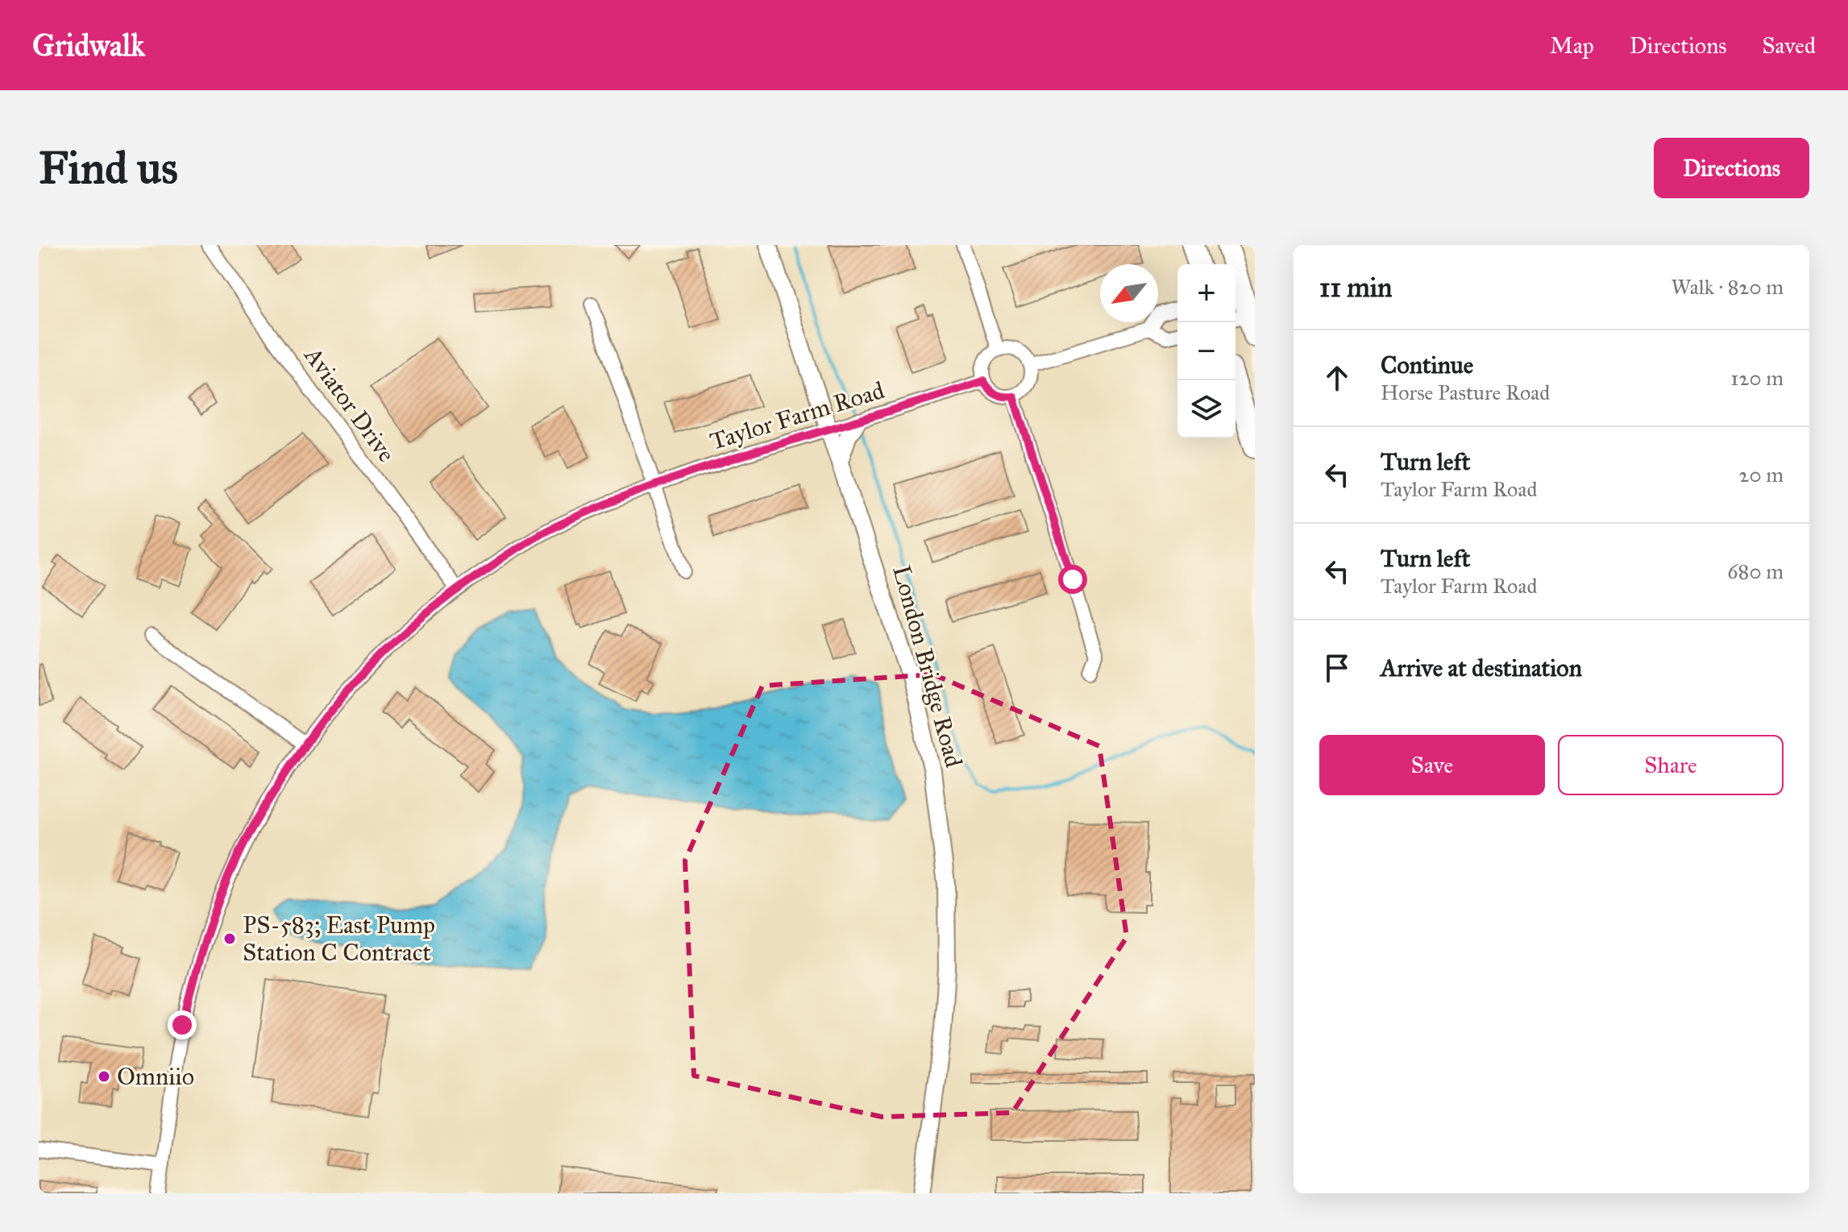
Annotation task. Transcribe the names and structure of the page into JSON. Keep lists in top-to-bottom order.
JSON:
{
  "streets": {
    "street": ["Aviator Drive", "Taylor Farm Road", "London Bridge Road"]
  },
  "crossings": [
    ["Aviator Drive", "Taylor Farm Road"],
    ["Taylor Farm Road", "London Bridge Road"]
  ],
  "places": ["PS-583; East Pump Station C Contract", "Omniio"],
  "north": "bottom left",
  "page": {
    "header": "Gridwalk",
    "nav": ["Map", "Directions", "Saved"],
    "buttons": [
      "Directions",
      ["Save", "Share"]
    ],
    "title": "Find us",
    "heading": ["11 min", "Walk · 820 m"],
    "map_buttons": ["+", "−"],
    "list": [
      ["Continue", "Horse Pasture Road", "120 m"],
      ["Turn left", "Taylor Farm Road", "20 m"],
      ["Turn left", "Taylor Farm Road", "680 m"],
      "Arrive at destination"
    ]
  }
}
